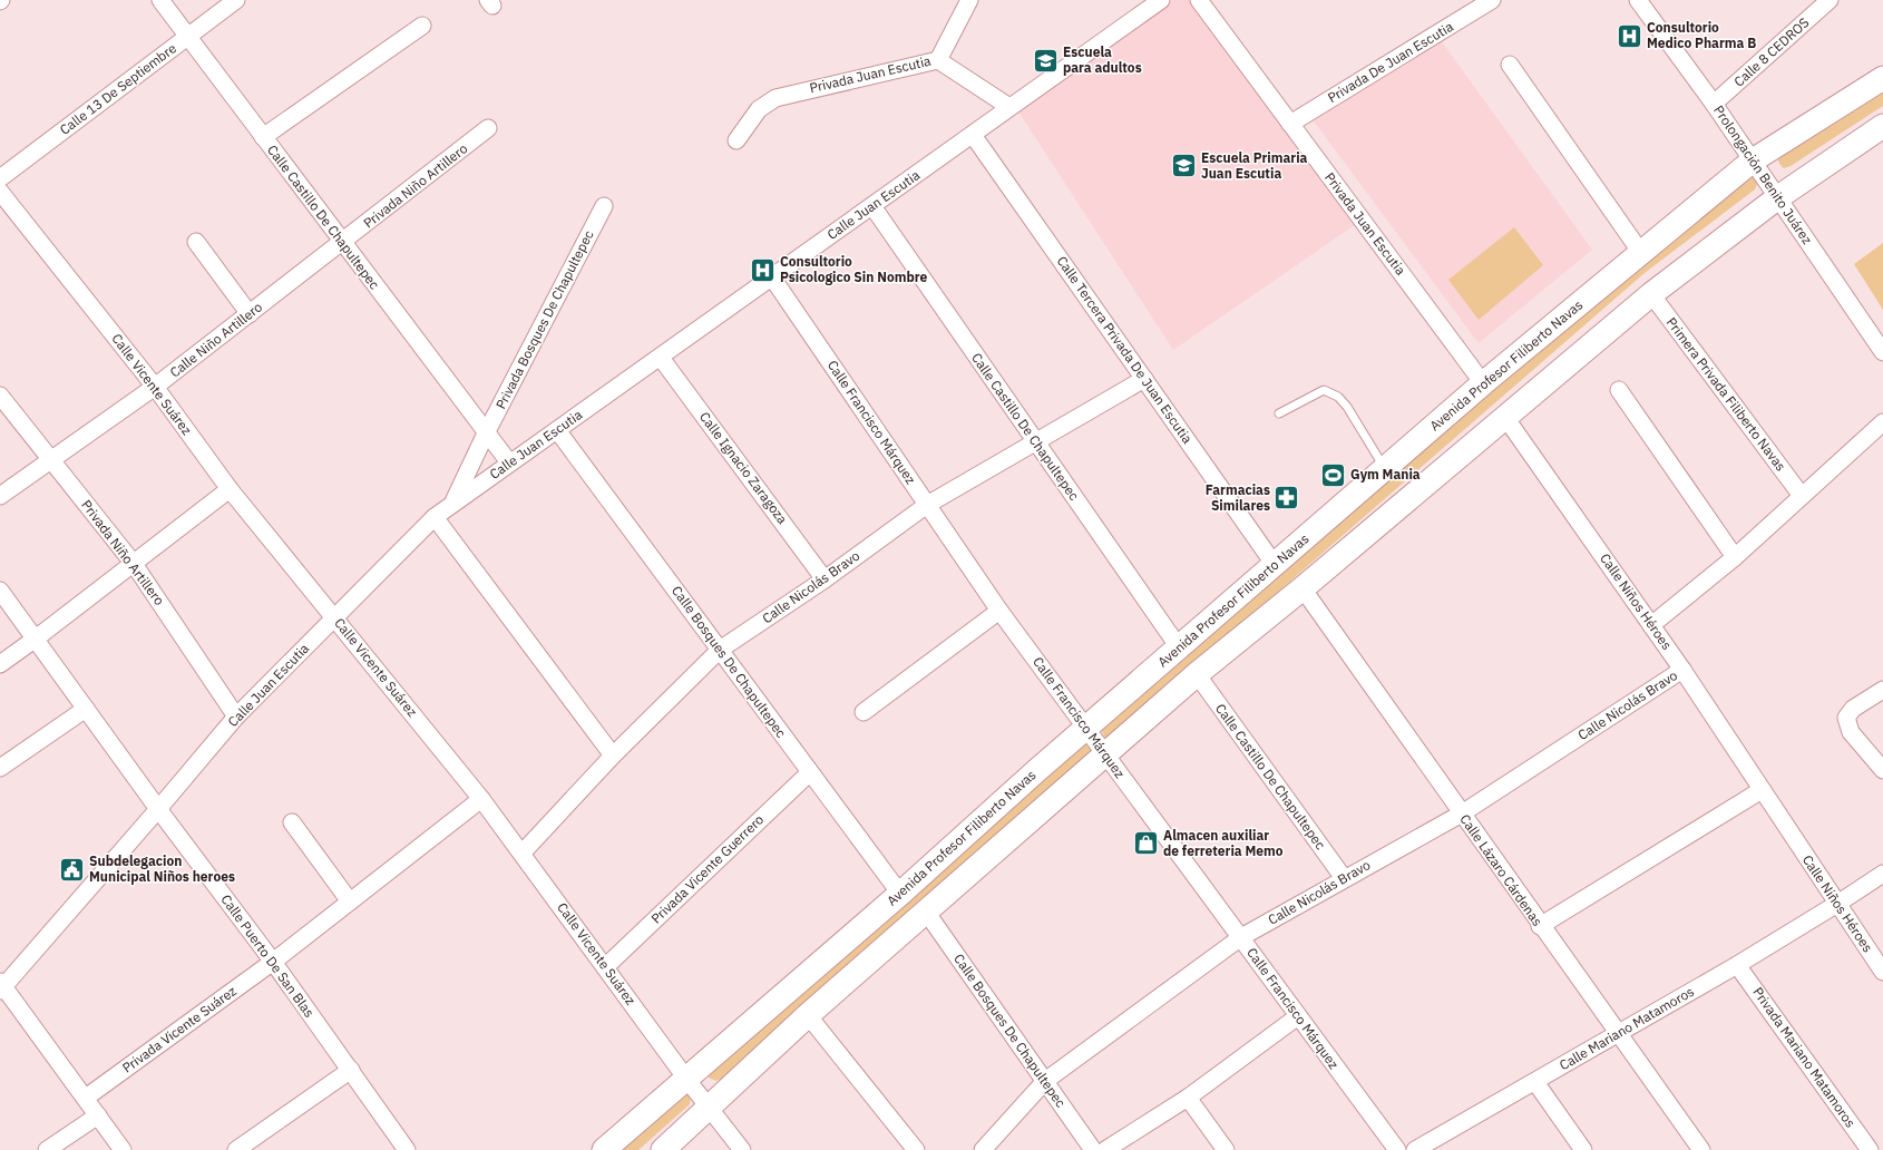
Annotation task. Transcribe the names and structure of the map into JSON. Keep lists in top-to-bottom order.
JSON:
{
  "streets": {
    "main road": ["Avenida Profesor Filiberto Navas"],
    "street": [
      "Calle 8 CEDROS",
      "Privada De Juan Escutia",
      "Privada Juan Escutia",
      "Calle 13 De Septiembre",
      "Prolongación Benito Juárez",
      "Privada Niño Artillero",
      "Calle Juan Escutia",
      "Calle Castillo De Chapultepec",
      "Privada Bosques De Chapultepec",
      "Calle Niño Artillero",
      "Calle Tercera Privada De Juan Escutia",
      "Calle Vicente Suárez",
      "Primera Privada Filiberto Navas",
      "Calle Francisco Márquez",
      "Calle Ignacio Zaragoza",
      "Calle Nicolás Bravo",
      "Calle Niños Héroes",
      "Calle Bosques De Chapultepec",
      "Privada Vicente Guerrero",
      "Calle Lázaro Cárdenas",
      "Calle Puerto De San Blas",
      "Calle Mariano Matamoros",
      "Privada Vicente Suárez",
      "Privada Mariano Matamoros"
    ]
  },
  "crossings": [
    ["Calle 8 CEDROS", "Prolongación Benito Juárez"],
    ["Privada De Juan Escutia", "Privada Juan Escutia"],
    ["Privada Juan Escutia", "Calle Juan Escutia"],
    ["Privada Juan Escutia", "Avenida Profesor Filiberto Navas"],
    ["Calle 13 De Septiembre", "Calle Castillo De Chapultepec"],
    ["Prolongación Benito Juárez", "Avenida Profesor Filiberto Navas"],
    ["Privada Niño Artillero", "Calle Juan Escutia"],
    ["Privada Niño Artillero", "Calle Castillo De Chapultepec"],
    ["Privada Niño Artillero", "Calle Niño Artillero"],
    ["Calle Juan Escutia", "Calle Castillo De Chapultepec"],
    ["Calle Juan Escutia", "Calle Tercera Privada De Juan Escutia"],
    ["Calle Juan Escutia", "Calle Vicente Suárez"],
    ["Calle Juan Escutia", "Calle Francisco Márquez"],
    ["Calle Juan Escutia", "Calle Ignacio Zaragoza"],
    ["Calle Juan Escutia", "Calle Bosques De Chapultepec"],
    ["Calle Juan Escutia", "Calle Puerto De San Blas"],
    ["Calle Castillo De Chapultepec", "Privada Bosques De Chapultepec"],
    ["Calle Castillo De Chapultepec", "Calle Niño Artillero"],
    ["Calle Castillo De Chapultepec", "Avenida Profesor Filiberto Navas"],
    ["Calle Castillo De Chapultepec", "Calle Nicolás Bravo"],
    ["Calle Niño Artillero", "Calle Vicente Suárez"],
    ["Calle Tercera Privada De Juan Escutia", "Avenida Profesor Filiberto Navas"],
    ["Calle Tercera Privada De Juan Escutia", "Calle Nicolás Bravo"],
    ["Avenida Profesor Filiberto Navas", "Calle Vicente Suárez"],
    ["Avenida Profesor Filiberto Navas", "Calle Francisco Márquez"],
    ["Avenida Profesor Filiberto Navas", "Calle Bosques De Chapultepec"],
    ["Calle Vicente Suárez", "Calle Nicolás Bravo"],
    ["Calle Vicente Suárez", "Privada Vicente Guerrero"],
    ["Calle Vicente Suárez", "Privada Vicente Suárez"],
    ["Calle Francisco Márquez", "Calle Nicolás Bravo"],
    ["Calle Ignacio Zaragoza", "Calle Nicolás Bravo"],
    ["Calle Nicolás Bravo", "Calle Niños Héroes"],
    ["Calle Nicolás Bravo", "Calle Bosques De Chapultepec"],
    ["Calle Nicolás Bravo", "Calle Lázaro Cárdenas"],
    ["Calle Niños Héroes", "Calle Mariano Matamoros"],
    ["Calle Bosques De Chapultepec", "Privada Vicente Guerrero"],
    ["Calle Lázaro Cárdenas", "Calle Mariano Matamoros"],
    ["Calle Puerto De San Blas", "Privada Vicente Suárez"],
    ["Calle Mariano Matamoros", "Privada Mariano Matamoros"]
  ],
  "places": {
    "hospital": ["Consultorio Medico Pharma B", "Consultorio Psicologico Sin Nombre"],
    "school or university": ["Escuela para adultos", "Escuela Primaria Juan Escutia"],
    "sports": ["Gym Mania"],
    "pharmacy": ["Farmacias Similares"],
    "shop": ["Almacen auxiliar de ferreteria Memo"],
    "public building": ["Subdelegacion Municipal Niños heroes"]
  }
}
